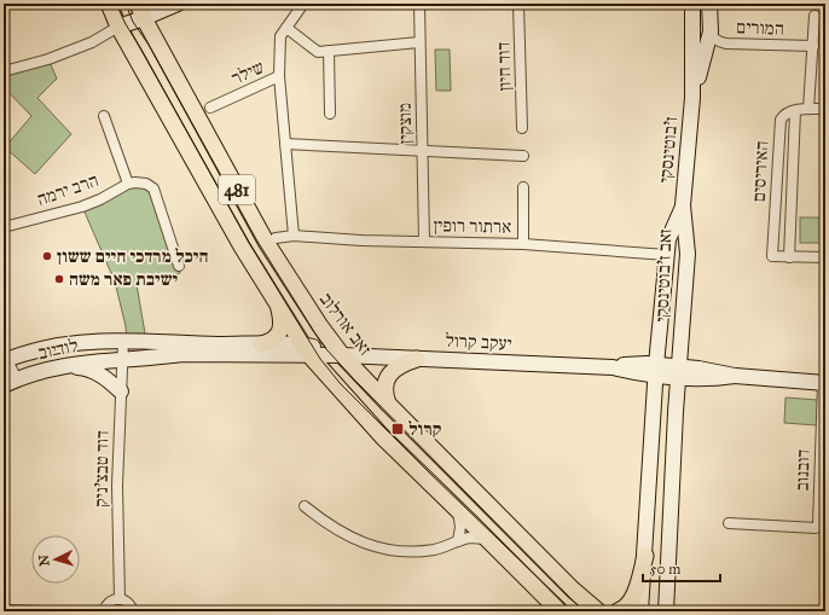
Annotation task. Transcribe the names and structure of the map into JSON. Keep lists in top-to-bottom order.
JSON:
{
  "streets": {
    "main road": [
      "ז'בוטינסקי",
      "481",
      "זאב ז'בוטינסקי",
      "זאב אורלוב",
      "יעקב קרול",
      "לודיוב"
    ],
    "street": [
      "המורים",
      "דוד חיון",
      "שילר",
      "מוצקין",
      "האיריסים",
      "הרב ירמה",
      "ארתור רופין",
      "דוד טבצ'ניק",
      "דובנוב"
    ]
  },
  "crossings": [
    ["מוצקין", "ארתור רופין"],
    ["ז'בוטינסקי", "זאב ז'בוטינסקי"],
    ["481", "יעקב קרול"],
    ["ארתור רופין", "זאב ז'בוטינסקי"],
    ["זאב ז'בוטינסקי", "יעקב קרול"],
    ["זאב אורלוב", "יעקב קרול"],
    ["יעקב קרול", "לודיוב"],
    ["יעקב קרול", "דוד טבצ'ניק"],
    ["לודיוב", "דוד טבצ'ניק"]
  ],
  "places": {
    "other": ["היכל מרדכי חיים ששון", "ישיבת פאר משה"],
    "transit": ["קרול"]
  },
  "scale_bar": "50 m",
  "north": "left"
}
